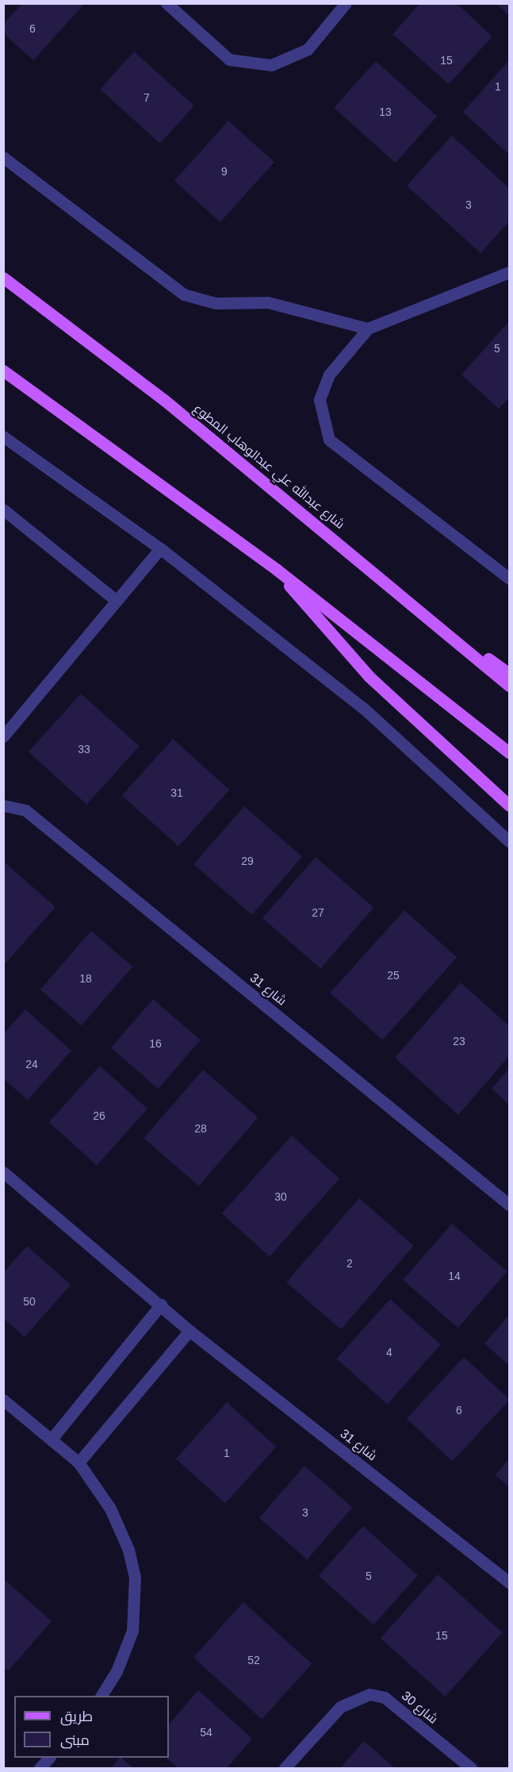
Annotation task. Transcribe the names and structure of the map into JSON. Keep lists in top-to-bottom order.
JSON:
{
  "streets": {
    "main road": ["شارع عبدالله علي عبدالوهاب المطوع"],
    "street": ["شارع 31", "شارع 30"]
  },
  "house_numbers": [
    "6",
    "15",
    "1",
    "7",
    "13",
    "9",
    "3",
    "5",
    "33",
    "31",
    "29",
    "27",
    "25",
    "18",
    "23",
    "16",
    "24",
    "26",
    "28",
    "30",
    "2",
    "14",
    "50",
    "4",
    "6",
    "1",
    "3",
    "5",
    "15",
    "52",
    "54"
  ],
  "legend": ["طريق", "مبنى"]
}
